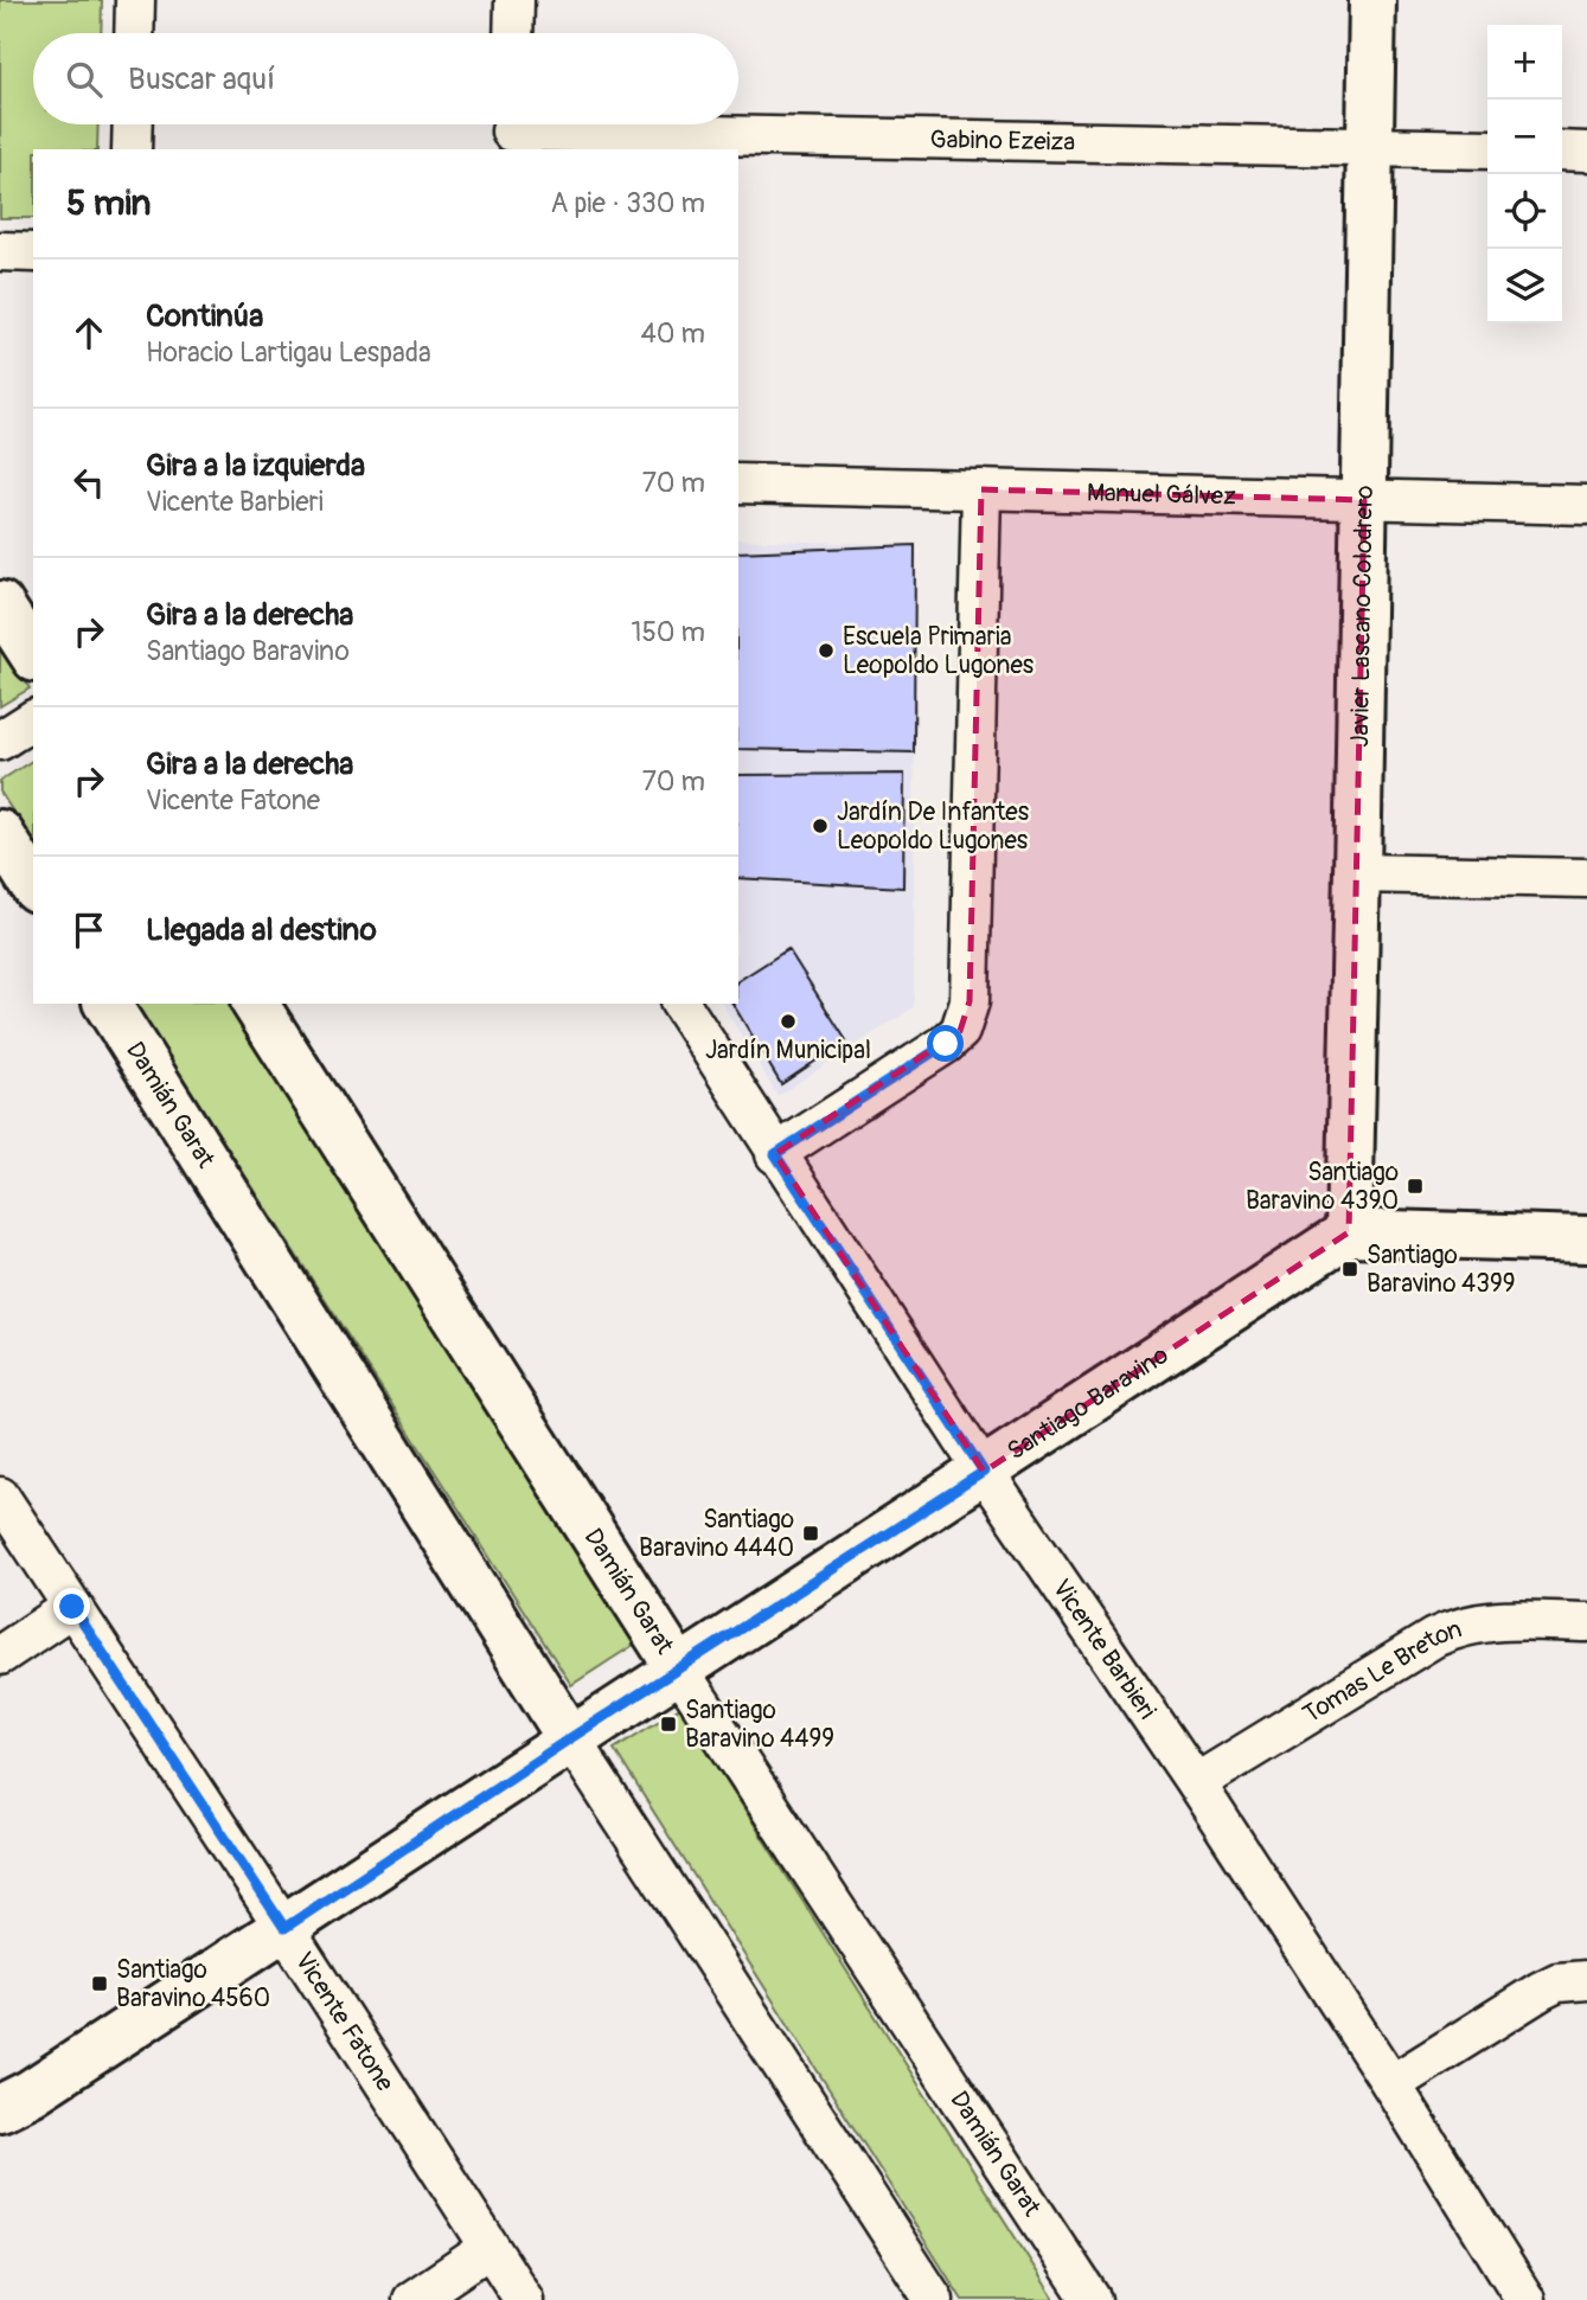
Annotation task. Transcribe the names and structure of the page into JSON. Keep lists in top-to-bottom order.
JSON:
{
  "streets": {
    "main road": ["Javier Lascano Colodrero", "Damián Garat", "Santiago Baravino"],
    "street": [
      "Gabino Ezeiza",
      "Manuel Gálvez",
      "Vicente Barbieri",
      "Tomas Le Breton",
      "Vicente Fatone"
    ]
  },
  "crossings": [
    ["Gabino Ezeiza", "Javier Lascano Colodrero"],
    ["Manuel Gálvez", "Javier Lascano Colodrero"],
    ["Javier Lascano Colodrero", "Santiago Baravino"],
    ["Damián Garat", "Santiago Baravino"],
    ["Santiago Baravino", "Vicente Barbieri"],
    ["Santiago Baravino", "Vicente Fatone"],
    ["Vicente Barbieri", "Tomas Le Breton"]
  ],
  "places": {
    "other": ["Escuela Primaria Leopoldo Lugones", "Jardín De Infantes Leopoldo Lugones", "Jardín Municipal"],
    "transit": [
      "Santiago Baravino 4390",
      "Santiago Baravino 4399",
      "Santiago Baravino 4440",
      "Santiago Baravino 4499",
      "Santiago Baravino 4560"
    ]
  },
  "page": {
    "map_buttons": ["+", "−"],
    "search": "Buscar aquí",
    "heading": ["5 min", "A pie · 330 m"],
    "list": [
      ["Continúa", "Horacio Lartigau Lespada", "40 m"],
      ["Gira a la izquierda", "Vicente Barbieri", "70 m"],
      ["Gira a la derecha", "Santiago Baravino", "150 m"],
      ["Gira a la derecha", "Vicente Fatone", "70 m"],
      "Llegada al destino"
    ]
  }
}
